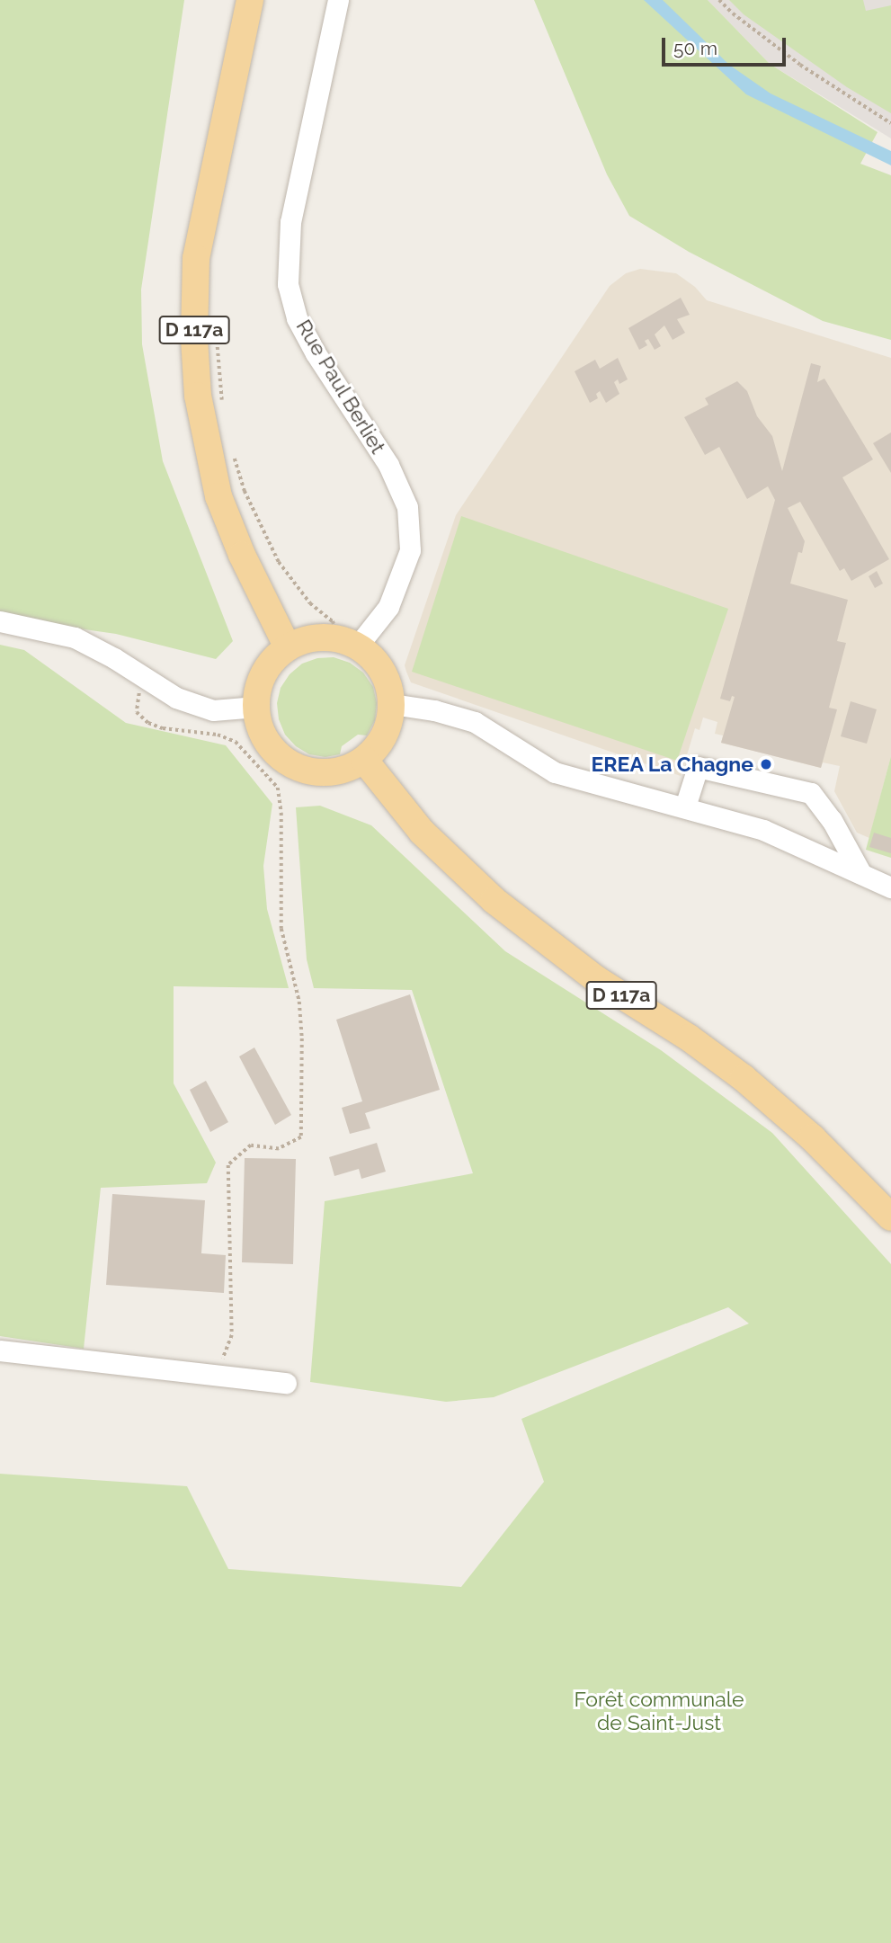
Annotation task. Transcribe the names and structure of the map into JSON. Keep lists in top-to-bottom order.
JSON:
{
  "streets": {
    "main road": ["D 117a"],
    "street": ["Rue Paul Berliet"]
  },
  "crossings": [
    ["D 117a", "Rue Paul Berliet"]
  ],
  "parks": ["Forêt communale de Saint-Just"],
  "places": ["EREA La Chagne"],
  "scale_bar": "50 m"
}
